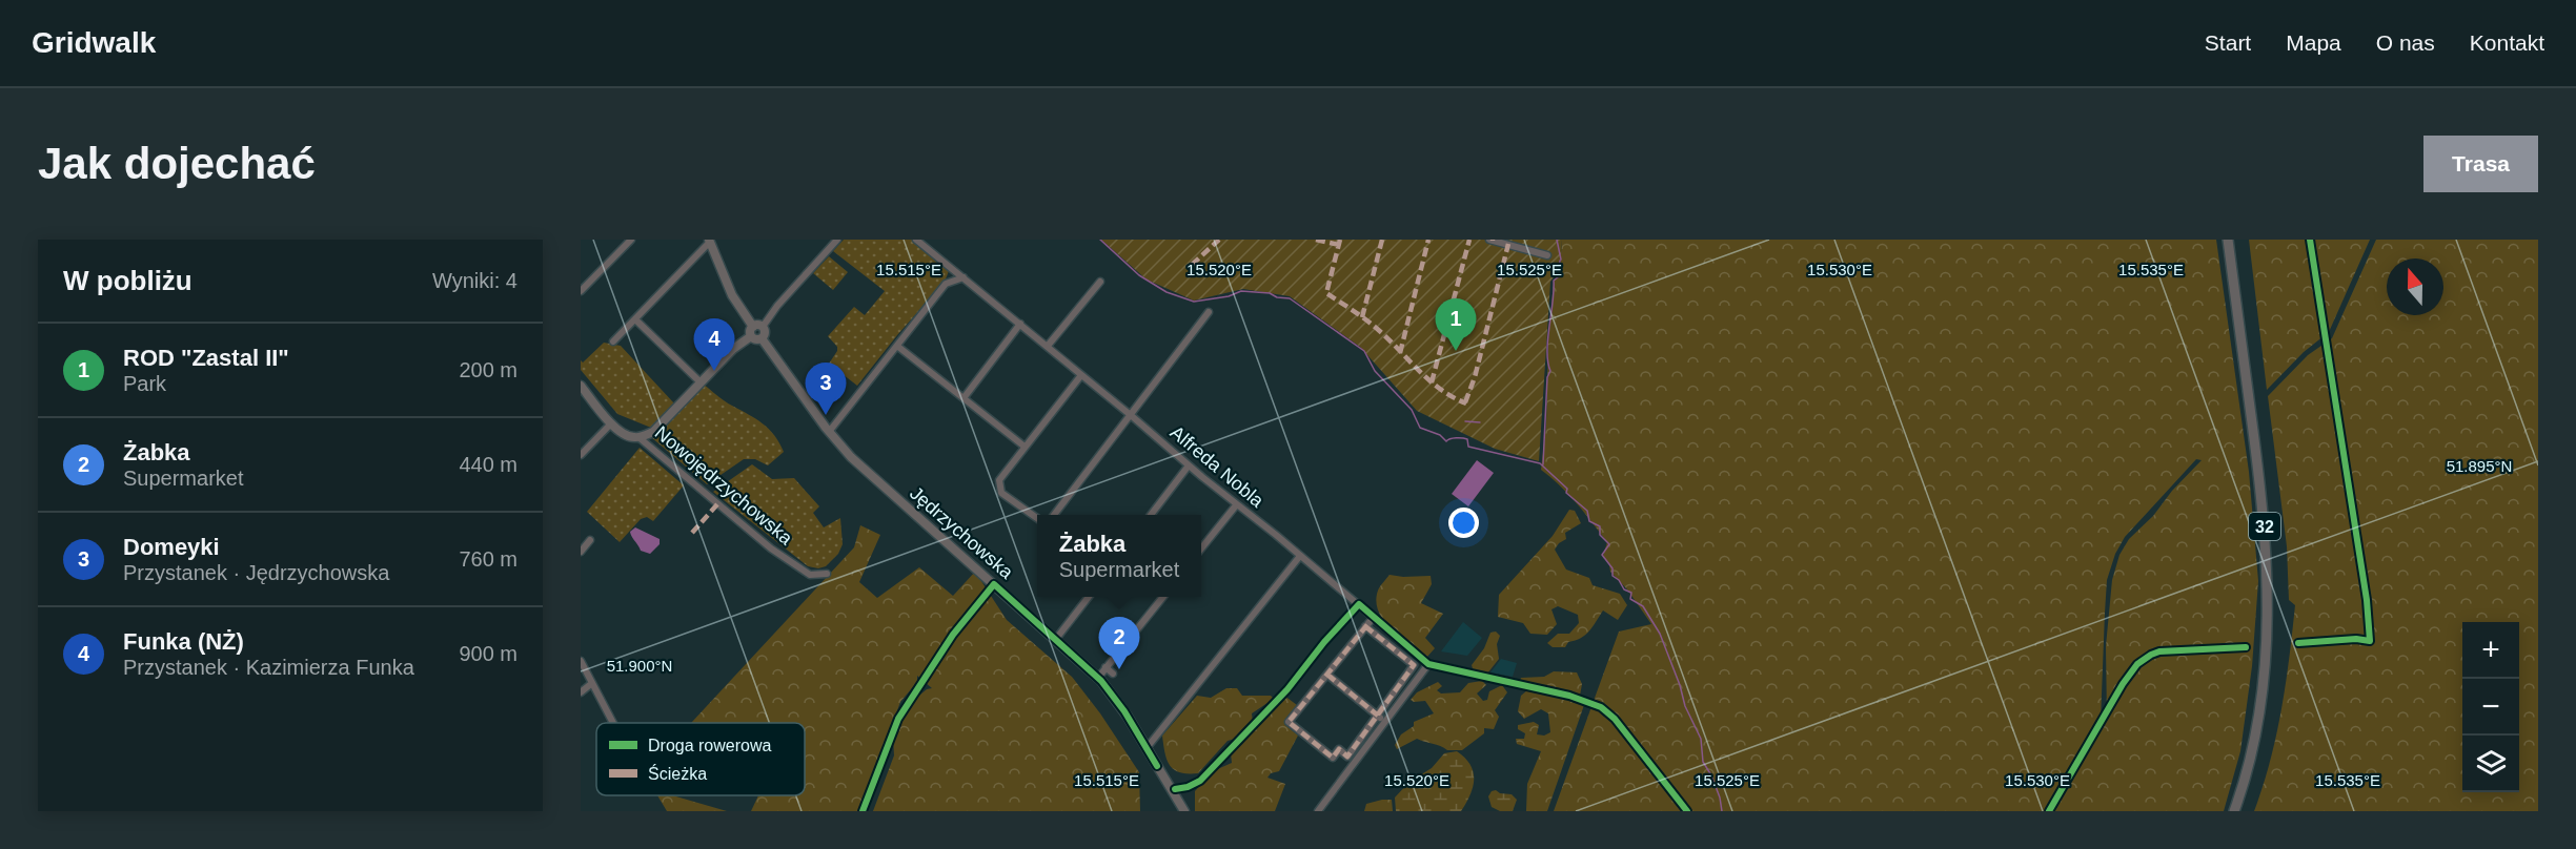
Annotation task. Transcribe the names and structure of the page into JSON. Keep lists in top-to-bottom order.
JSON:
{
  "streets": {
    "main road": ["Nowojędrzychowska", "32", "Jędrzychowska"],
    "street": ["Alfreda Nobla"]
  },
  "legend": ["Droga rowerowa", "Ścieżka"],
  "north": "top",
  "page": {
    "header": "Gridwalk",
    "nav": [
      "Start",
      "Mapa",
      "O nas",
      "Kontakt"
    ],
    "buttons": "Trasa",
    "title": "Jak dojechać",
    "heading": ["W pobliżu", "Wyniki: 4"],
    "pins": [
      "1",
      "4",
      "3",
      "2"
    ],
    "list": [
      {
        "mark": "1",
        "name": "ROD \"Zastal II\"",
        "note": "Park",
        "value": "200 m"
      },
      {
        "mark": "2",
        "name": "Żabka",
        "note": "Supermarket",
        "value": "440 m"
      },
      {
        "mark": "3",
        "name": "Domeyki",
        "note": "Przystanek · Jędrzychowska",
        "value": "760 m"
      },
      {
        "mark": "4",
        "name": "Funka (NŻ)",
        "note": "Przystanek · Kazimierza Funka",
        "value": "900 m"
      }
    ],
    "popup": ["Żabka", "Supermarket"],
    "map_buttons": ["+", "−"]
  },
  "coordinates": [
    "15.515°E",
    "15.520°E",
    "15.525°E",
    "15.530°E",
    "15.535°E",
    "51.895°N",
    "51.900°N"
  ]
}
